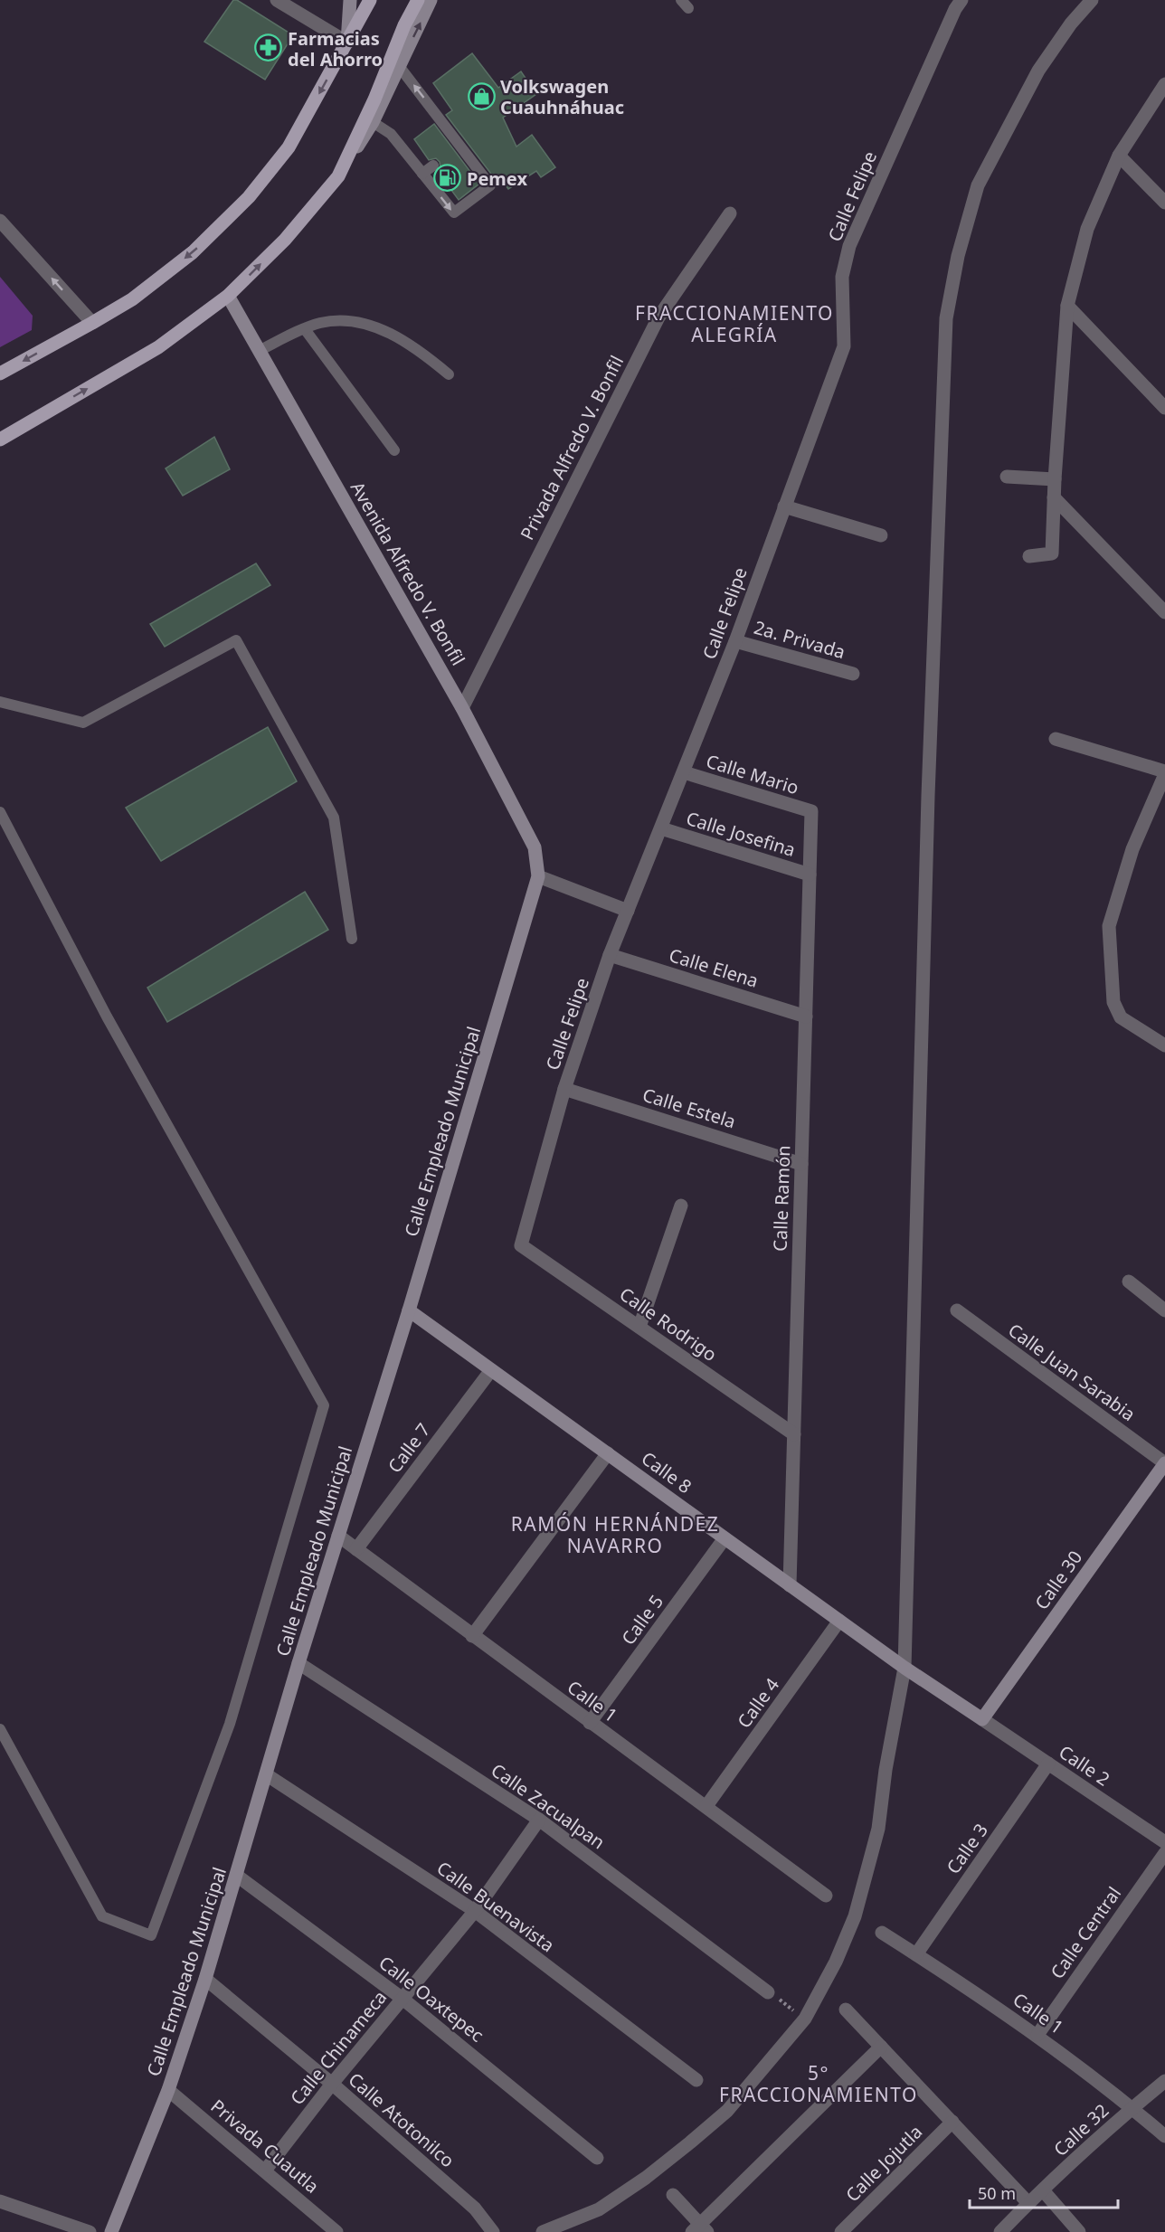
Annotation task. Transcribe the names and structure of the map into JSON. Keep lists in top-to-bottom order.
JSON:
{
  "streets": {
    "street": [
      "Calle Felipe",
      "Privada Alfredo V. Bonfil",
      "Avenida Alfredo V. Bonfil",
      "2a. Privada",
      "Calle Mario",
      "Calle Josefina",
      "Calle Elena",
      "Calle Estela",
      "Calle Empleado Municipal",
      "Calle Ramón",
      "Calle Rodrigo",
      "Calle Juan Sarabia",
      "Calle 7",
      "Calle 8",
      "Calle 30",
      "Calle 5",
      "Calle 1",
      "Calle 4",
      "Calle 2",
      "Calle Zacualpan",
      "Calle 3",
      "Calle Buenavista",
      "Calle Central",
      "Calle Oaxtepec",
      "Calle Chinameca",
      "Calle Atotonilco",
      "Calle 32",
      "Privada Cuautla",
      "Calle Jojutla"
    ]
  },
  "crossings": [
    ["Calle Felipe", "2a. Privada"],
    ["Calle Felipe", "Calle Mario"],
    ["Calle Felipe", "Calle Josefina"],
    ["Calle Felipe", "Calle Elena"],
    ["Calle Felipe", "Calle Estela"],
    ["Calle Felipe", "Calle Rodrigo"],
    ["Privada Alfredo V. Bonfil", "Avenida Alfredo V. Bonfil"],
    ["Avenida Alfredo V. Bonfil", "Calle Empleado Municipal"],
    ["Calle Mario", "Calle Ramón"],
    ["Calle Josefina", "Calle Ramón"],
    ["Calle Elena", "Calle Ramón"],
    ["Calle Estela", "Calle Ramón"],
    ["Calle Empleado Municipal", "Calle 8"],
    ["Calle Empleado Municipal", "Calle 1"],
    ["Calle Empleado Municipal", "Calle Zacualpan"],
    ["Calle Empleado Municipal", "Calle Buenavista"],
    ["Calle Empleado Municipal", "Calle Oaxtepec"],
    ["Calle Empleado Municipal", "Calle Atotonilco"],
    ["Calle Empleado Municipal", "Privada Cuautla"],
    ["Calle Ramón", "Calle Rodrigo"],
    ["Calle Ramón", "Calle 8"],
    ["Calle Juan Sarabia", "Calle 30"],
    ["Calle 7", "Calle 8"],
    ["Calle 7", "Calle 1"],
    ["Calle 8", "Calle 30"],
    ["Calle 8", "Calle 5"],
    ["Calle 8", "Calle 4"],
    ["Calle 8", "Calle 2"],
    ["Calle 30", "Calle 2"],
    ["Calle 5", "Calle 1"],
    ["Calle 1", "Calle 4"],
    ["Calle 1", "Calle 3"],
    ["Calle 1", "Calle Central"],
    ["Calle 1", "Calle 32"],
    ["Calle 2", "Calle 3"],
    ["Calle Zacualpan", "Calle Chinameca"],
    ["Calle Buenavista", "Calle Chinameca"],
    ["Calle Oaxtepec", "Calle Chinameca"],
    ["Calle Chinameca", "Calle Atotonilco"],
    ["Calle Chinameca", "Privada Cuautla"]
  ],
  "districts": ["FRACCIONAMIENTO ALEGRÍA", "RAMÓN HERNÁNDEZ NAVARRO", "5° FRACCIONAMIENTO"],
  "places": {
    "pharmacy": ["Farmacias del Ahorro"],
    "shop": ["Volkswagen Cuauhnáhuac"],
    "fuel station": ["Pemex"]
  },
  "scale_bar": "50 m"
}
